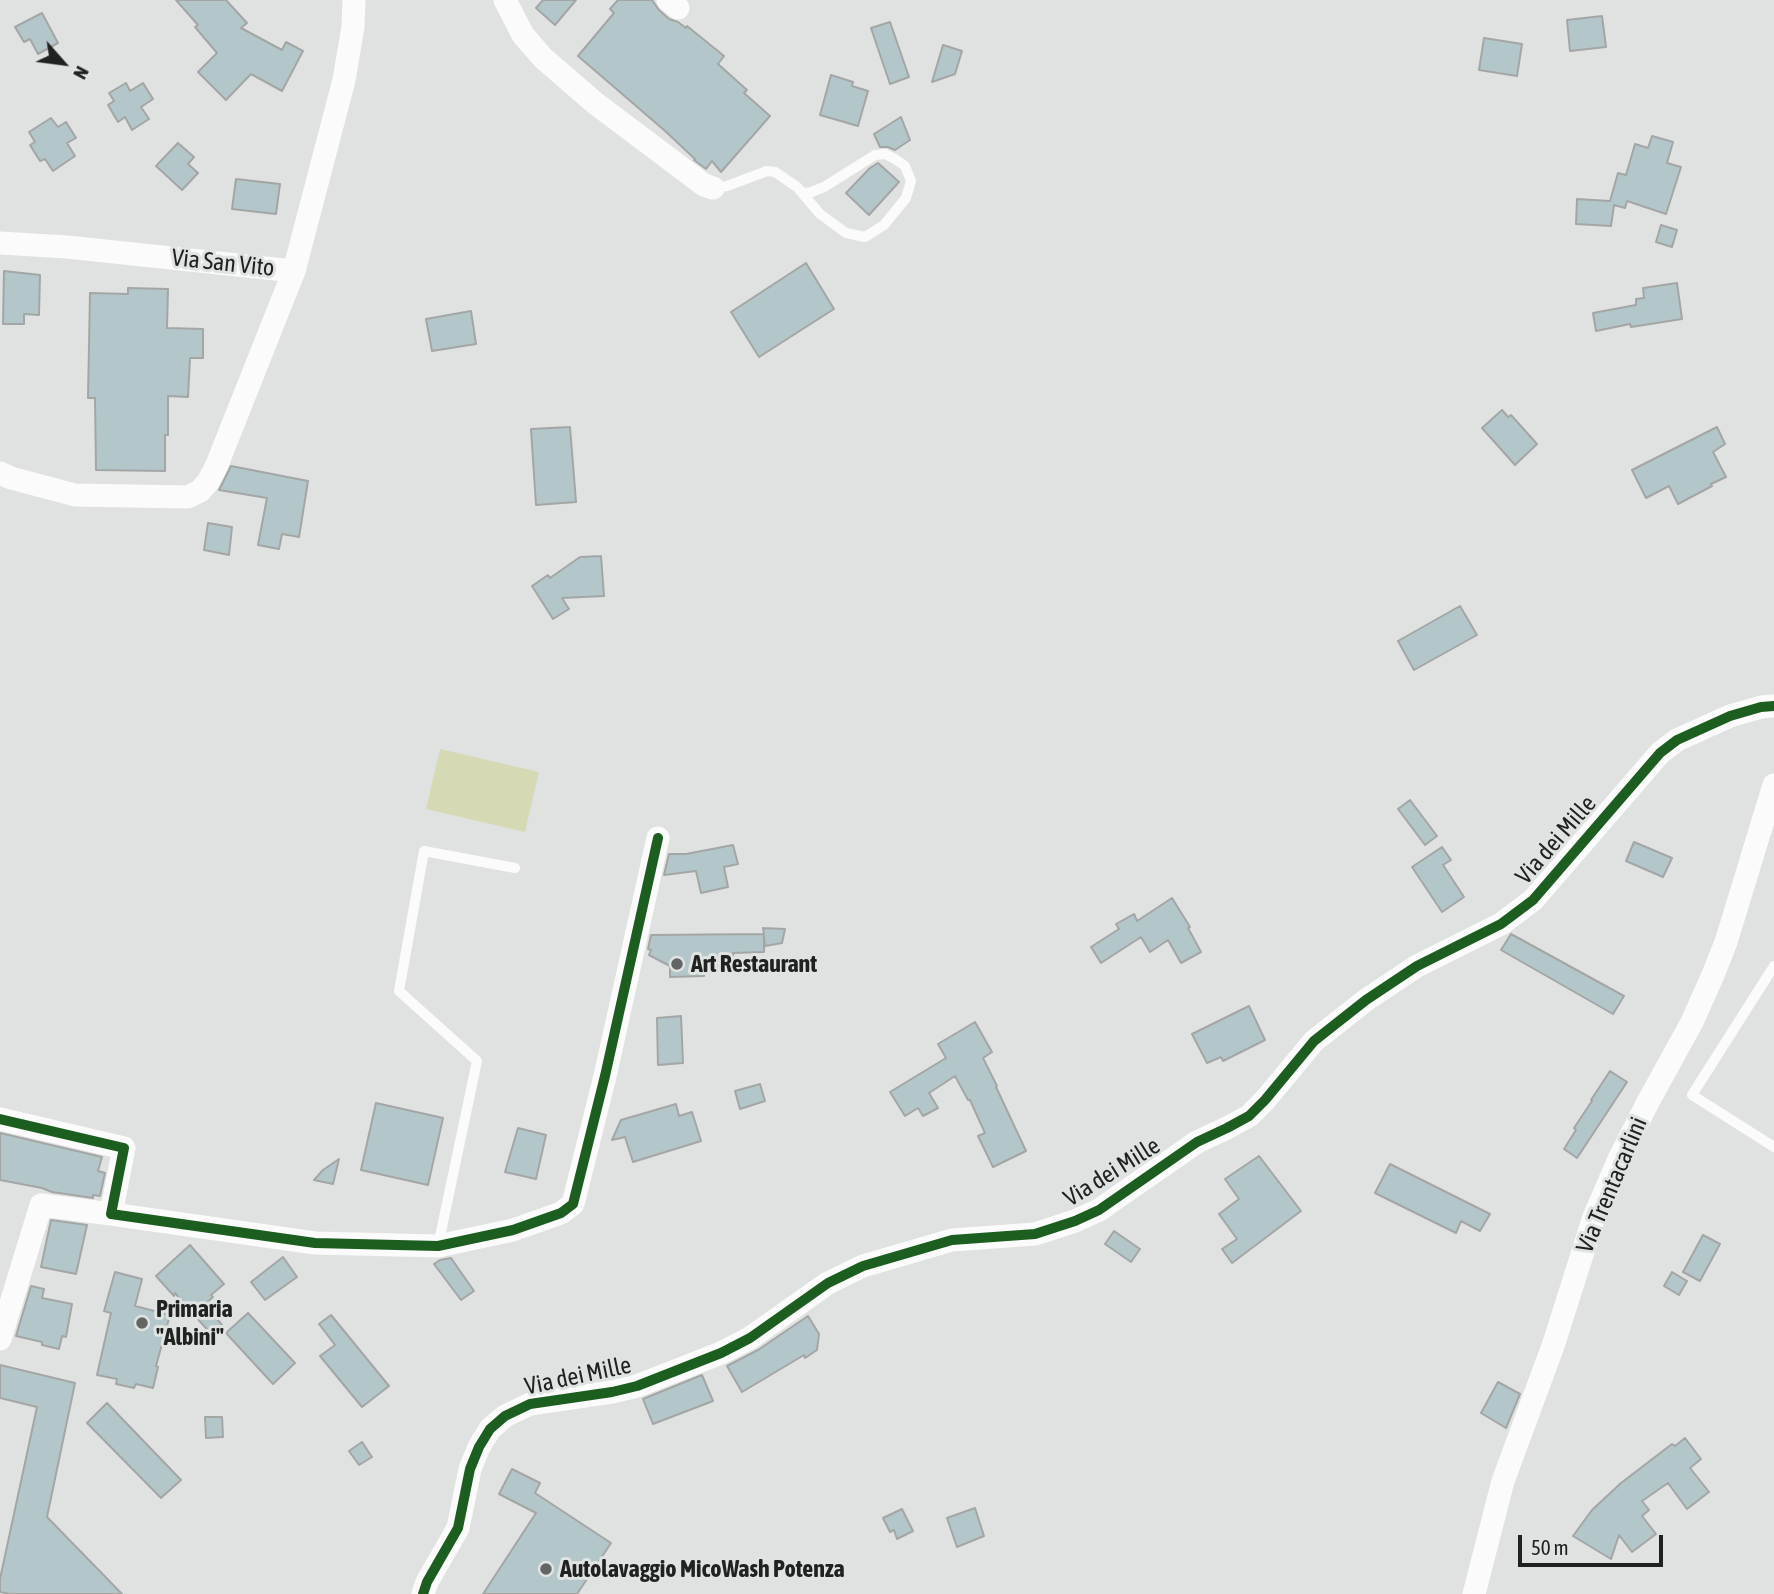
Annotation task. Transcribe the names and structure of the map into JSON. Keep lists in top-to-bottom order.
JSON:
{
  "streets": {
    "street": ["Via San Vito", "Via dei Mille", "Via Trentacarlini"]
  },
  "places": ["Art Restaurant", "Primaria \"Albini\"", "Autolavaggio MicoWash Potenza"],
  "scale_bar": "50 m",
  "north": "bottom right"
}
